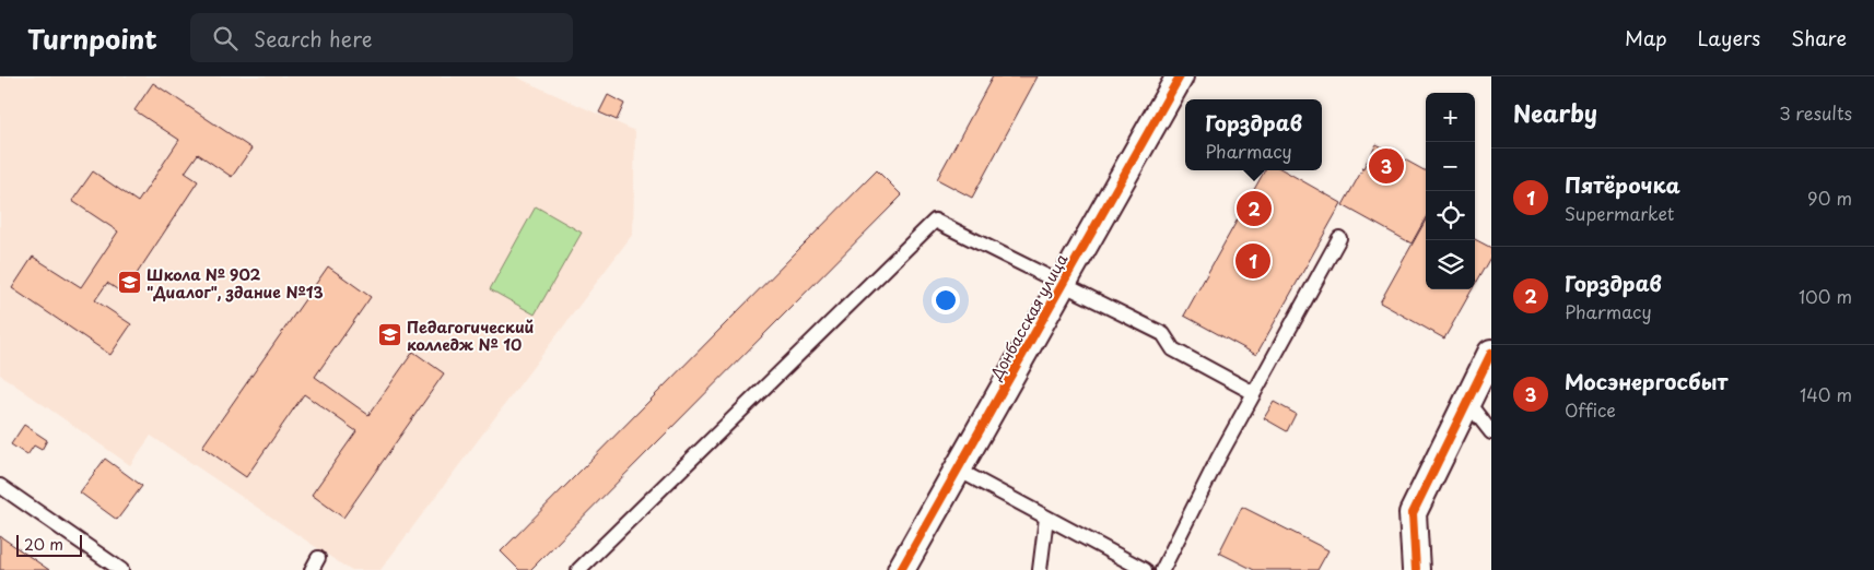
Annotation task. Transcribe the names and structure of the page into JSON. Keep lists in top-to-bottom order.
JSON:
{
  "streets": {
    "street": ["Донбасская улица"]
  },
  "places": {
    "school or university": ["Школа № 902 \"Диалог\", здание №13", "Педагогический колледж № 10"]
  },
  "scale_bar": "20 m",
  "page": {
    "header": "Turnpoint",
    "search": "Search here",
    "nav": ["Map", "Layers", "Share"],
    "heading": ["Nearby", "3 results"],
    "map_buttons": ["+", "−"],
    "popup": ["Горздрав", "Pharmacy"],
    "pins": ["3", "2", "1"],
    "list": [
      {
        "mark": "1",
        "name": "Пятёрочка",
        "note": "Supermarket",
        "value": "90 m"
      },
      {
        "mark": "2",
        "name": "Горздрав",
        "note": "Pharmacy",
        "value": "100 m"
      },
      {
        "mark": "3",
        "name": "Мосэнергосбыт",
        "note": "Office",
        "value": "140 m"
      }
    ],
    "scale": "20 m"
  }
}
